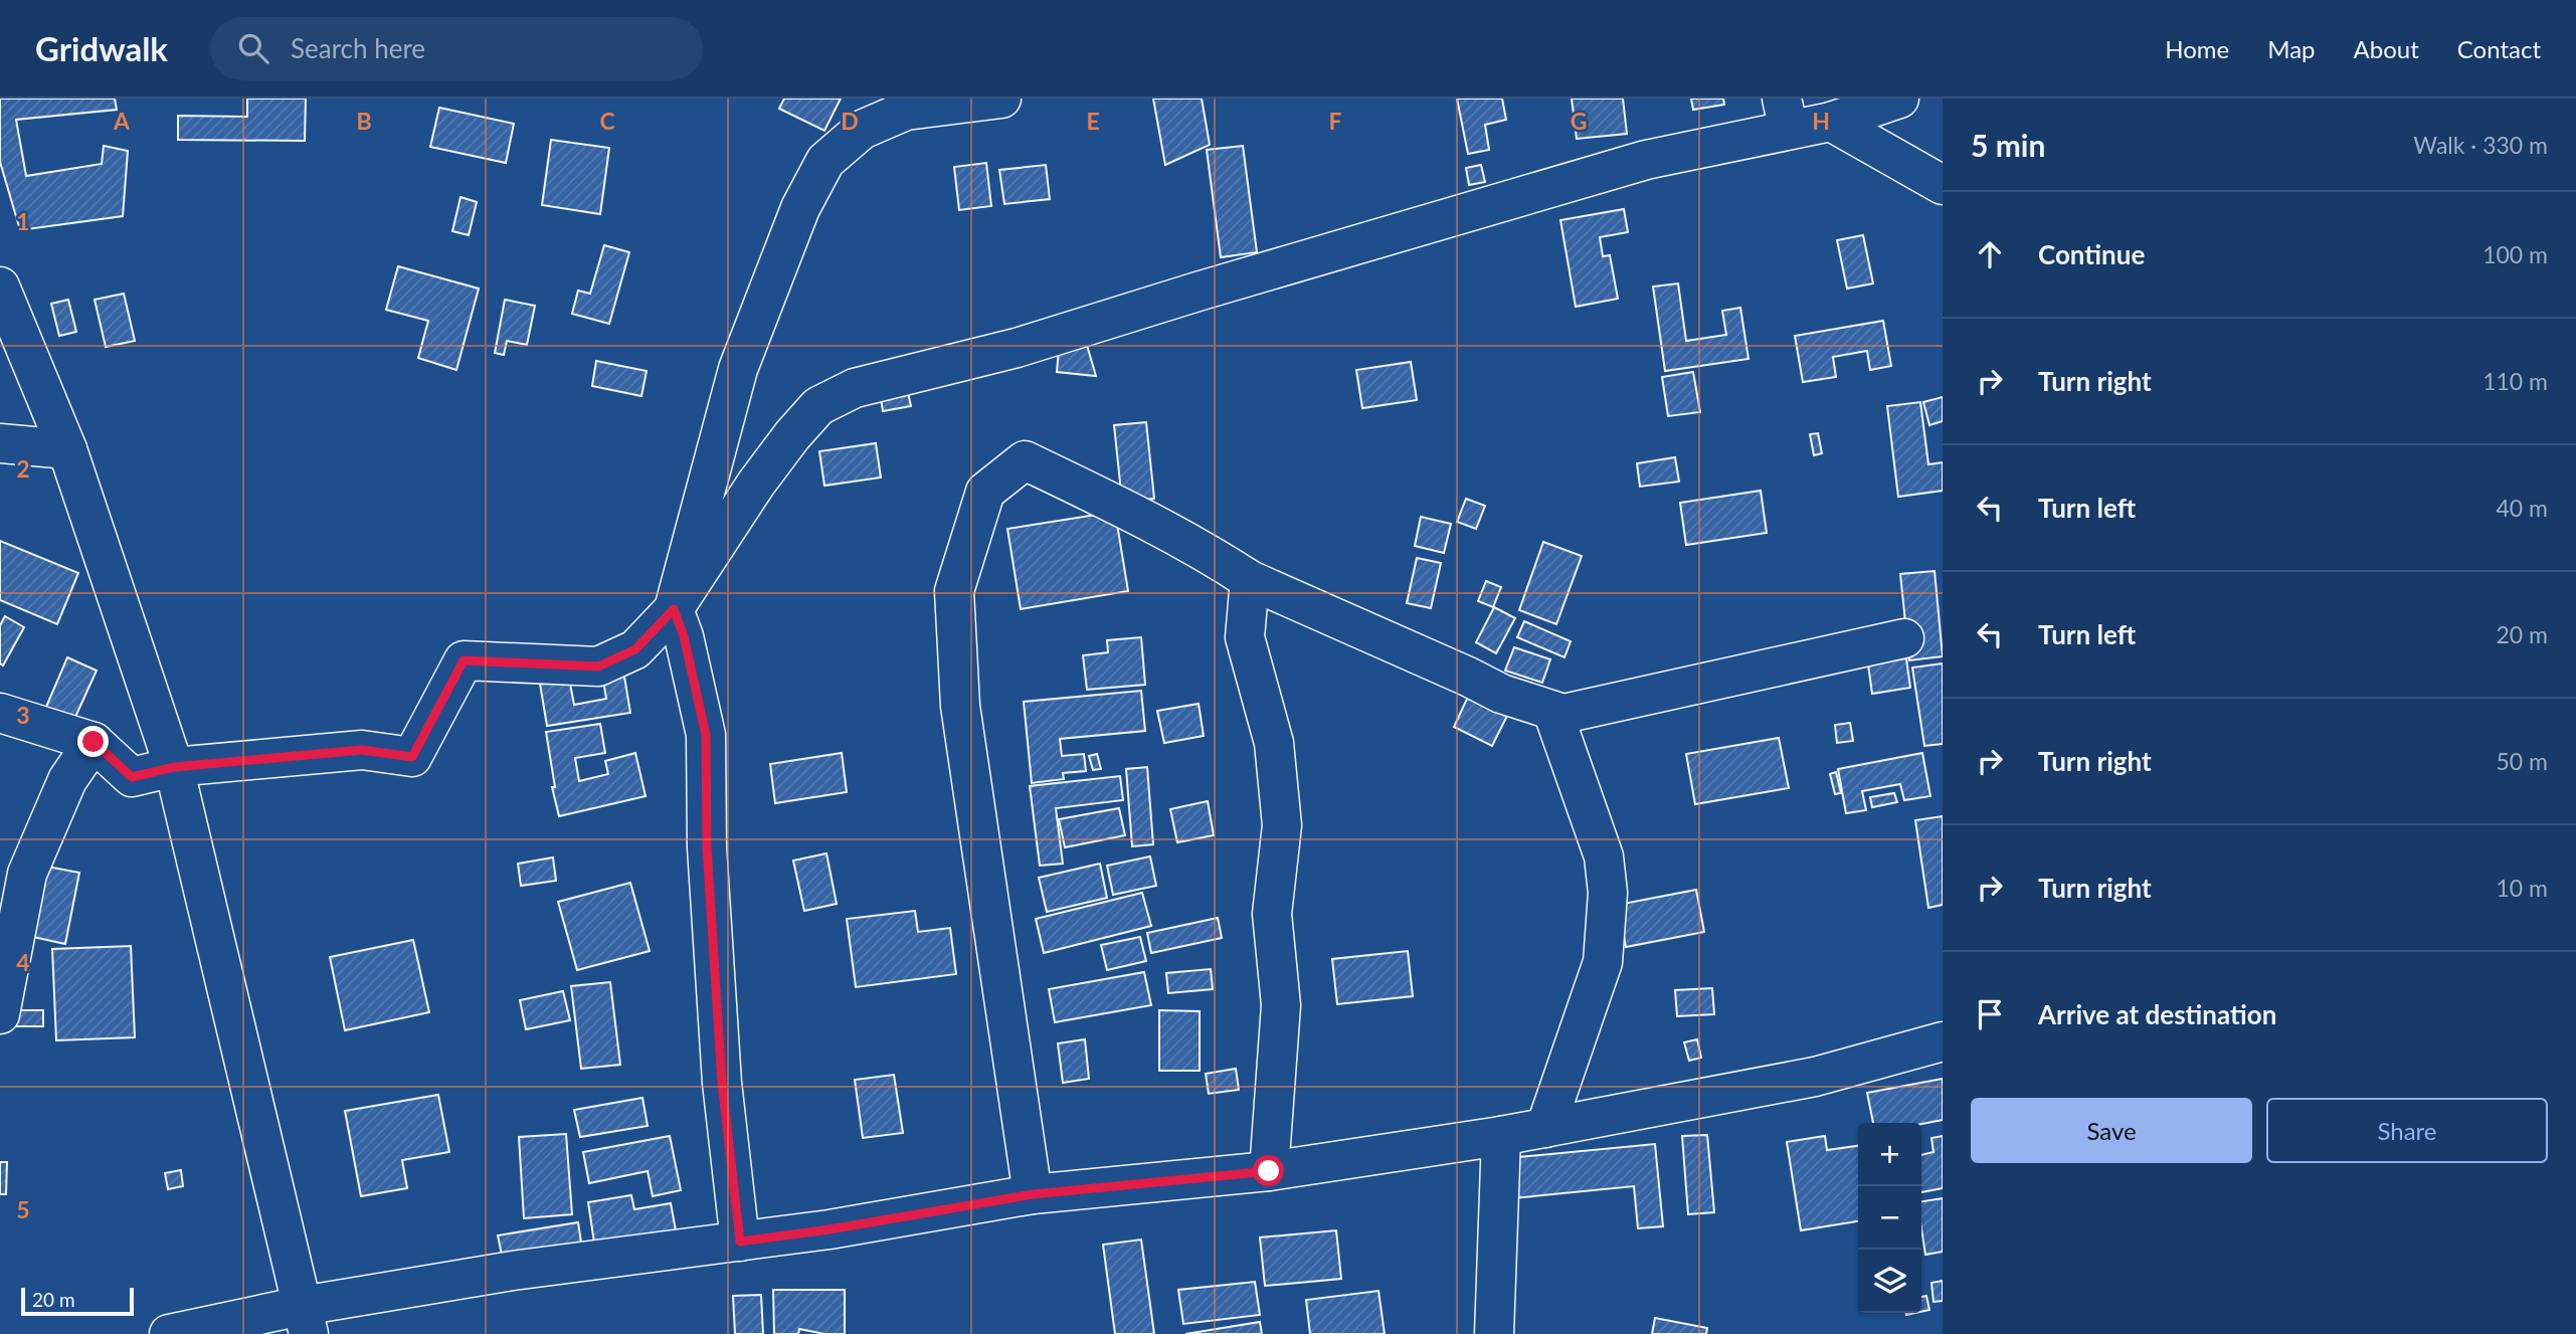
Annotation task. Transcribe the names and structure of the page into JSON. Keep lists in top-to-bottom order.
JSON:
{
  "scale_bar": "20 m",
  "page": {
    "header": "Gridwalk",
    "search": "Search here",
    "nav": [
      "Home",
      "Map",
      "About",
      "Contact"
    ],
    "heading": ["5 min", "Walk · 330 m"],
    "list": [
      ["Continue", "100 m"],
      ["Turn right", "110 m"],
      ["Turn left", "40 m"],
      ["Turn left", "20 m"],
      ["Turn right", "50 m"],
      ["Turn right", "10 m"],
      "Arrive at destination"
    ],
    "buttons": ["Save", "Share"],
    "map_buttons": ["+", "−"],
    "scale": "20 m"
  },
  "grid": {
    "columns": [
      "A",
      "B",
      "C",
      "D",
      "E",
      "F",
      "G",
      "H"
    ],
    "rows": [
      "1",
      "2",
      "3",
      "4",
      "5"
    ]
  }
}
